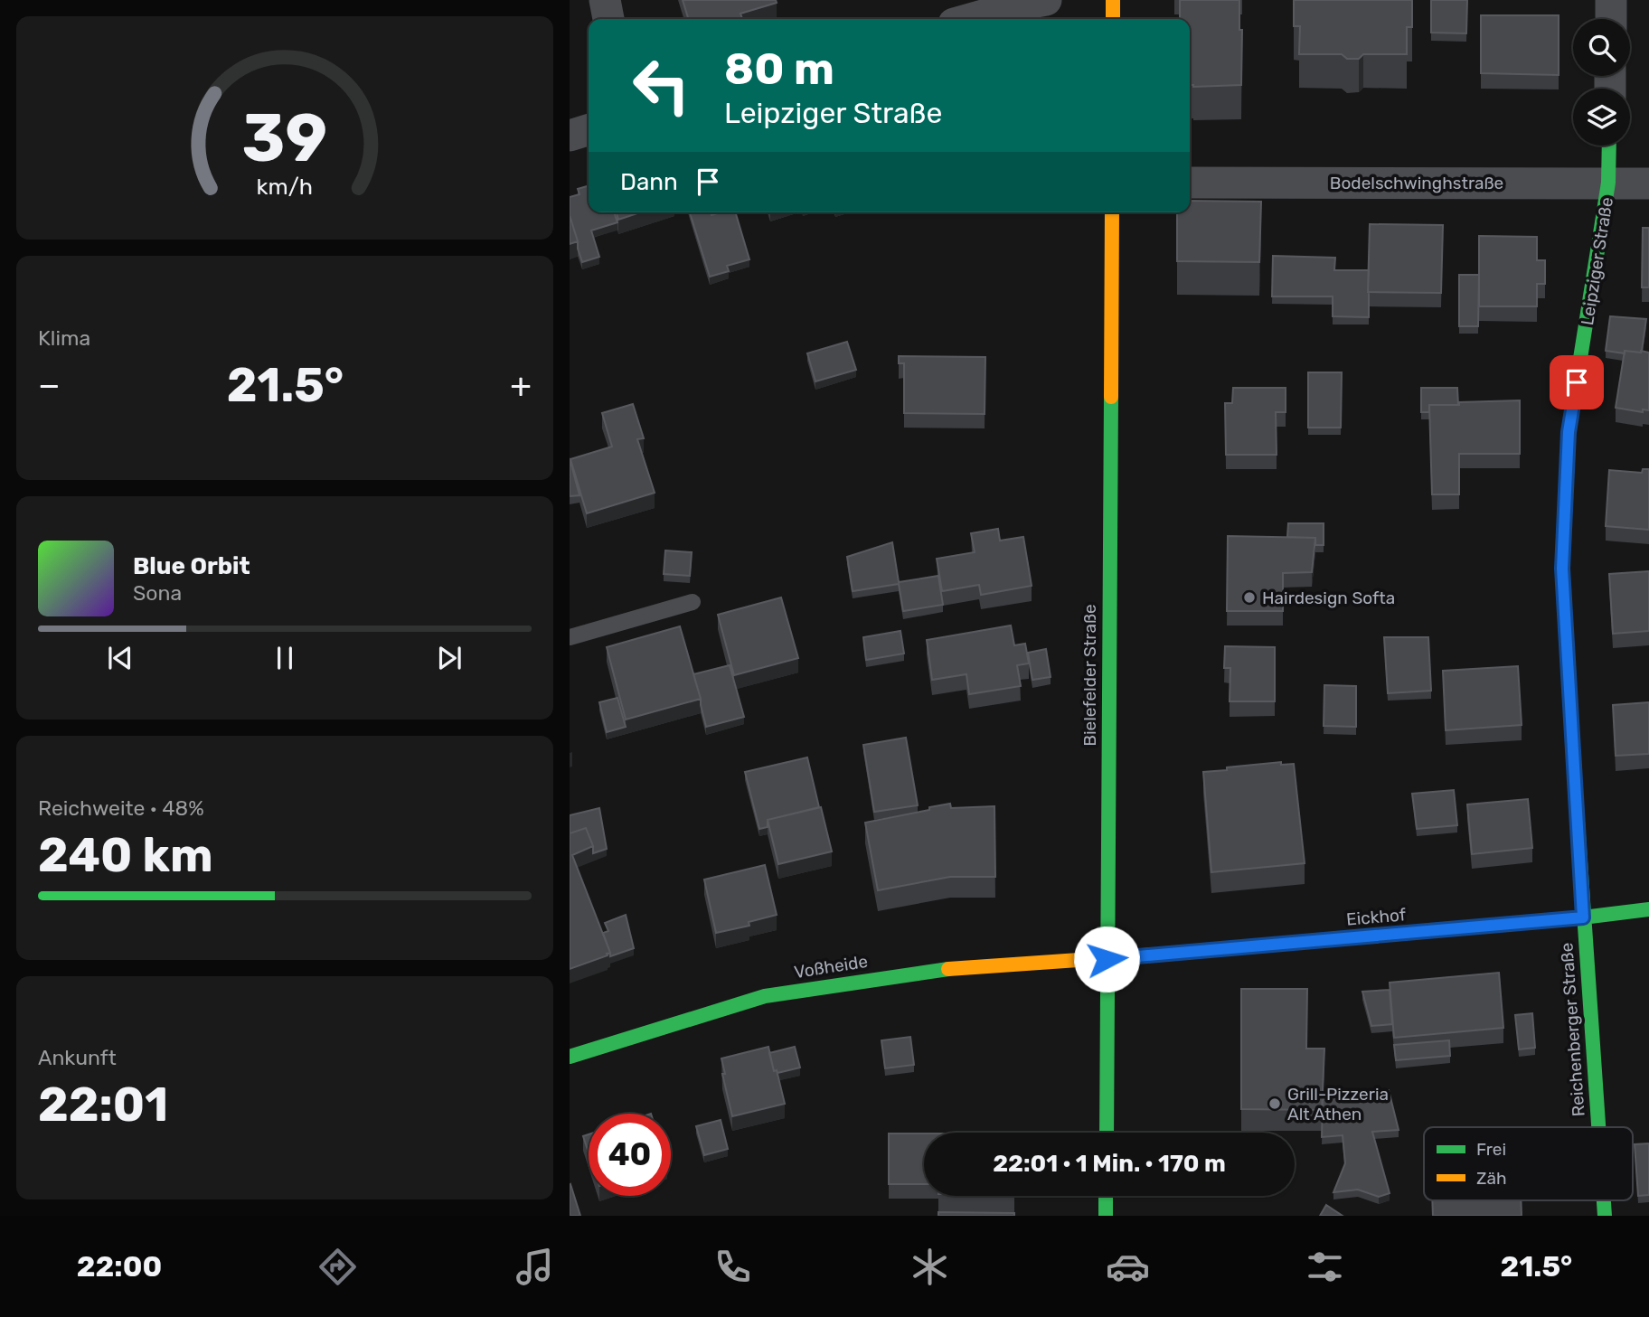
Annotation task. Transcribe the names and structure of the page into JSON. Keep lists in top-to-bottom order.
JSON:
{
  "streets": {
    "street": [
      "Bodelschwinghstraße",
      "Leipziger Straße",
      "Bielefelder Straße",
      "Eickhof",
      "Voßheide",
      "Reichenberger Straße"
    ]
  },
  "crossings": [
    ["Bodelschwinghstraße", "Leipziger Straße"],
    ["Leipziger Straße", "Eickhof"],
    ["Leipziger Straße", "Reichenberger Straße"],
    ["Bielefelder Straße", "Eickhof"],
    ["Bielefelder Straße", "Voßheide"],
    ["Eickhof", "Voßheide"],
    ["Eickhof", "Reichenberger Straße"]
  ],
  "places": ["Hairdesign Softa", "Grill-Pizzeria Alt Athen"],
  "legend": ["Frei", "Zäh"],
  "page": {
    "turn": ["80 m", "Leipziger Straße"],
    "then": "Dann",
    "tile": [
      "Klima",
      ["Reichweite · 48%", "240 km"],
      ["Ankunft", "22:01"]
    ],
    "heat": ["−", "21.5°", "+"],
    "song": ["Blue Orbit", "Sona"],
    "limit": "40",
    "trip": "22:01 · 1 Min. · 170 m",
    "tabs": ["22:00", "21.5°"],
    "gauge": ["39", "km/h"]
  }
}
